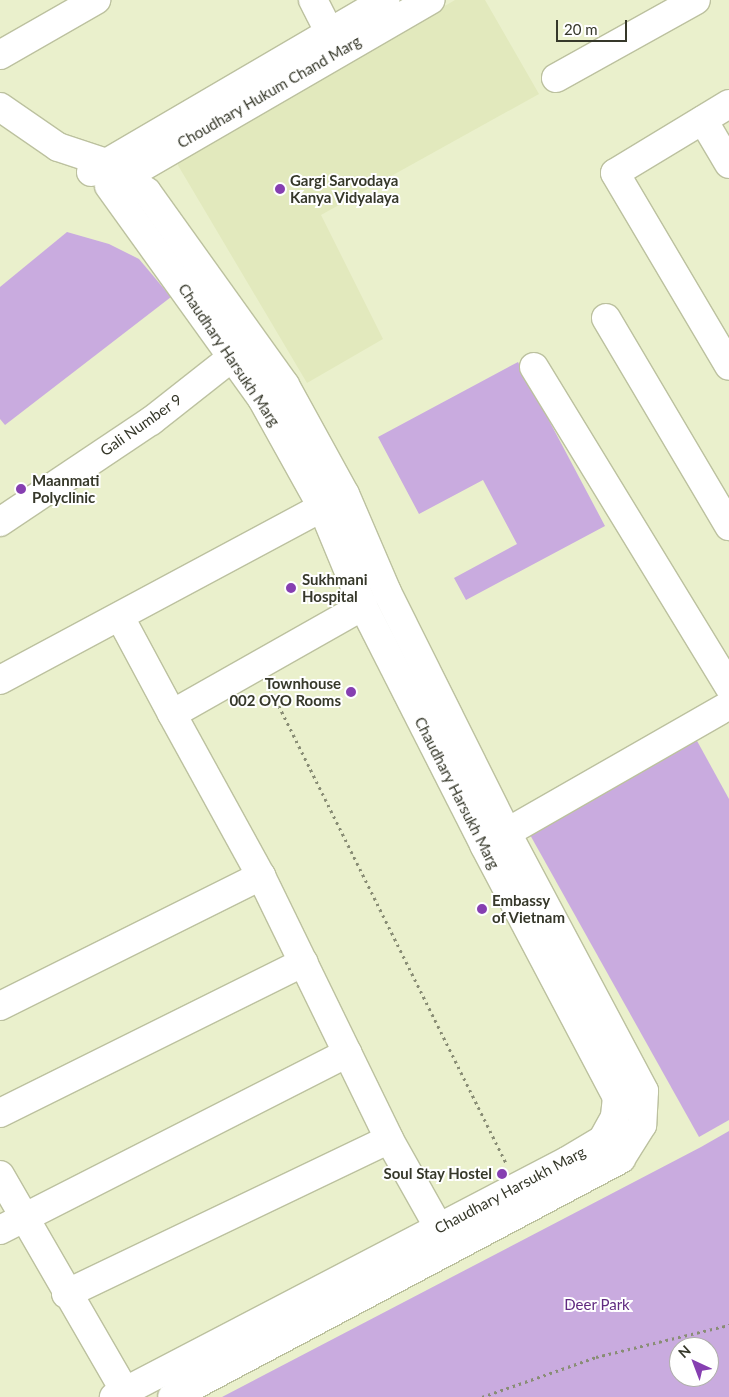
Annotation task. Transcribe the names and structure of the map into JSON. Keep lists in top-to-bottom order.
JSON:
{
  "streets": {
    "street": ["Choudhary Hukum Chand Marg", "Chaudhary Harsukh Marg", "Gali Number 9"]
  },
  "crossings": [
    ["Choudhary Hukum Chand Marg", "Chaudhary Harsukh Marg"],
    ["Chaudhary Harsukh Marg", "Gali Number 9"]
  ],
  "parks": ["Deer Park"],
  "places": [
    "Gargi Sarvodaya Kanya Vidyalaya",
    "Maanmati Polyclinic",
    "Sukhmani Hospital",
    "Townhouse 002 OYO Rooms",
    "Embassy of Vietnam",
    "Soul Stay Hostel"
  ],
  "scale_bar": "20 m",
  "north": "top left"
}
